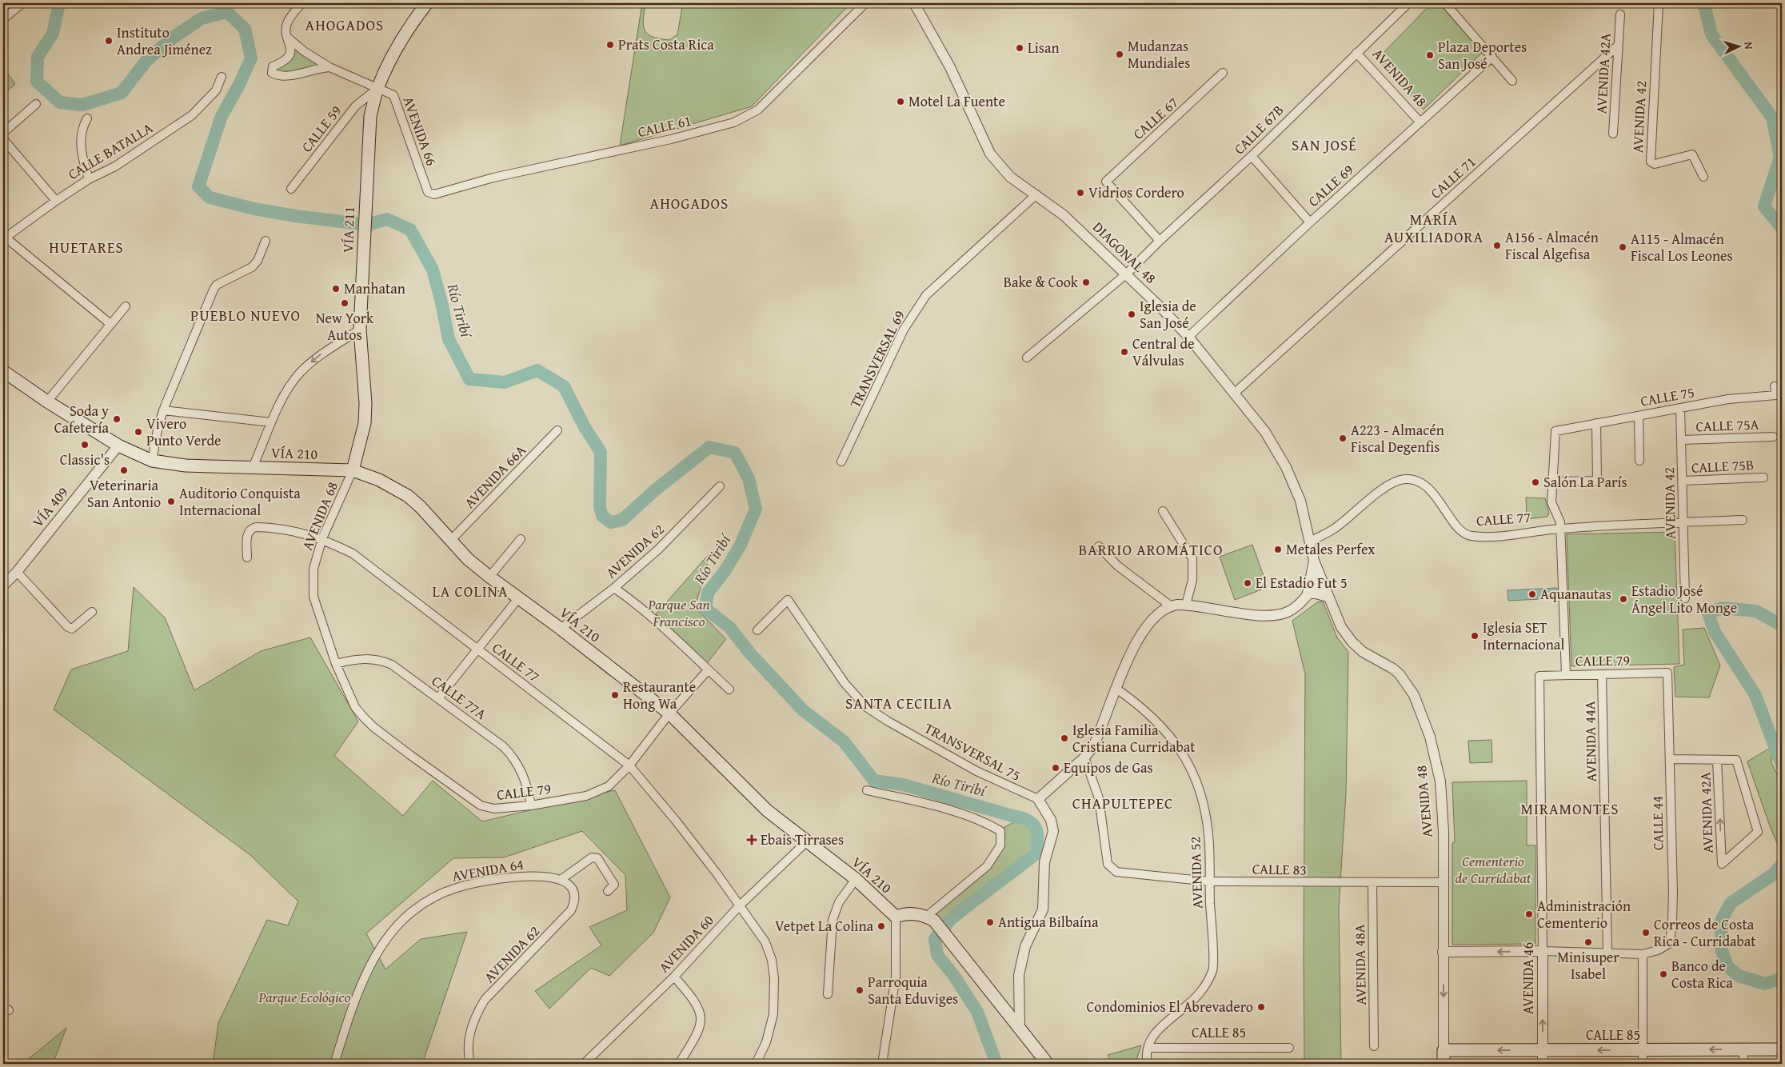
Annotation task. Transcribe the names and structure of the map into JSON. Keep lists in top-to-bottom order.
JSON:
{
  "streets": {
    "main road": [
      "AVENIDA 48",
      "VÍA 211",
      "VÍA 210",
      "CALLE 85"
    ],
    "street": [
      "AVENIDA 42A",
      "AVENIDA 42",
      "CALLE 67",
      "CALLE 61",
      "CALLE 59",
      "CALLE 67B",
      "AVENIDA 66",
      "CALLE BATALLA",
      "CALLE 71",
      "CALLE 69",
      "DIAGONAL 48",
      "TRANSVERSAL 69",
      "CALLE 75",
      "CALLE 75A",
      "CALLE 75B",
      "AVENIDA 66A",
      "VÍA 409",
      "AVENIDA 68",
      "CALLE 77",
      "AVENIDA 62",
      "CALLE 79",
      "CALLE 77A",
      "AVENIDA 44A",
      "TRANSVERSAL 75",
      "CALLE 44",
      "CALLE 83",
      "AVENIDA 64",
      "AVENIDA 52",
      "AVENIDA 60",
      "AVENIDA 48A",
      "AVENIDA 46"
    ]
  },
  "crossings": [
    ["AVENIDA 42A", "CALLE 71"],
    ["AVENIDA 48", "CALLE 67B"],
    ["AVENIDA 48", "CALLE 69"],
    ["AVENIDA 48", "DIAGONAL 48"],
    ["AVENIDA 48", "CALLE 83"],
    ["AVENIDA 48", "CALLE 85"],
    ["AVENIDA 42", "CALLE 75"],
    ["AVENIDA 42", "CALLE 75A"],
    ["AVENIDA 42", "CALLE 75B"],
    ["AVENIDA 42", "CALLE 77"],
    ["CALLE 67", "CALLE 67B"],
    ["CALLE 61", "AVENIDA 66"],
    ["CALLE 59", "AVENIDA 66"],
    ["CALLE 59", "VÍA 211"],
    ["CALLE 67B", "DIAGONAL 48"],
    ["AVENIDA 66", "VÍA 211"],
    ["CALLE 71", "DIAGONAL 48"],
    ["CALLE 69", "DIAGONAL 48"],
    ["VÍA 211", "VÍA 210"],
    ["VÍA 211", "AVENIDA 68"],
    ["DIAGONAL 48", "TRANSVERSAL 69"],
    ["DIAGONAL 48", "CALLE 77"],
    ["VÍA 210", "AVENIDA 66A"],
    ["VÍA 210", "VÍA 409"],
    ["VÍA 210", "AVENIDA 68"],
    ["VÍA 210", "AVENIDA 62"],
    ["VÍA 210", "CALLE 79"],
    ["VÍA 210", "AVENIDA 60"],
    ["AVENIDA 68", "CALLE 77"],
    ["AVENIDA 68", "CALLE 79"],
    ["AVENIDA 68", "CALLE 77A"],
    ["CALLE 77", "CALLE 79"],
    ["CALLE 77", "AVENIDA 60"],
    ["AVENIDA 62", "AVENIDA 64"],
    ["CALLE 79", "CALLE 77A"],
    ["CALLE 79", "AVENIDA 44A"],
    ["CALLE 79", "CALLE 44"],
    ["CALLE 79", "AVENIDA 46"],
    ["CALLE 83", "AVENIDA 52"],
    ["CALLE 83", "AVENIDA 48A"],
    ["AVENIDA 52", "CALLE 85"],
    ["AVENIDA 46", "CALLE 85"]
  ],
  "districts": [
    "AHOGADOS",
    "SAN JOSÉ",
    "AHOGADOS",
    "MARÍA AUXILIADORA",
    "HUETARES",
    "PUEBLO NUEVO",
    "BARRIO AROMÁTICO",
    "LA COLINA",
    "SANTA CECILIA",
    "CHAPULTEPEC",
    "MIRAMONTES"
  ],
  "water": ["Río Tiribí"],
  "parks": ["Parque San Francisco", "Cementerio de Curridabat", "Parque Ecológico"],
  "places": {
    "other": [
      "Instituto Andrea Jiménez",
      "Prats Costa Rica",
      "Lisan",
      "Mudanzas Mundiales",
      "Plaza Deportes San José",
      "Motel La Fuente",
      "Vidrios Cordero",
      "A156 - Almacén Fiscal Algefisa",
      "A115 - Almacén Fiscal Los Leones",
      "Bake & Cook",
      "Manhatan",
      "New York Autos",
      "Iglesia de San José",
      "Central de Válvulas",
      "Soda y Cafetería",
      "Vivero Punto Verde",
      "A223 - Almacén Fiscal Degenfis",
      "Classic's",
      "Veterinaria San Antonio",
      "Salón La París",
      "Auditorio Conquista Internacional",
      "Metales Perfex",
      "El Estadio Fut 5",
      "Aquanautas",
      "Estadio José Ángel Lito Monge",
      "Iglesia SET Internacional",
      "Restaurante Hong Wa",
      "Iglesia Familia Cristiana Curridabat",
      "Equipos de Gas",
      "Administración Cementerio",
      "Antigua Bilbaína",
      "Vetpet La Colina",
      "Correos de Costa Rica - Curridabat",
      "Minisuper Isabel",
      "Banco de Costa Rica",
      "Parroquia Santa Eduviges",
      "Condominios El Abrevadero"
    ],
    "health": ["Ebais Tirrases"]
  },
  "north": "right"
}
